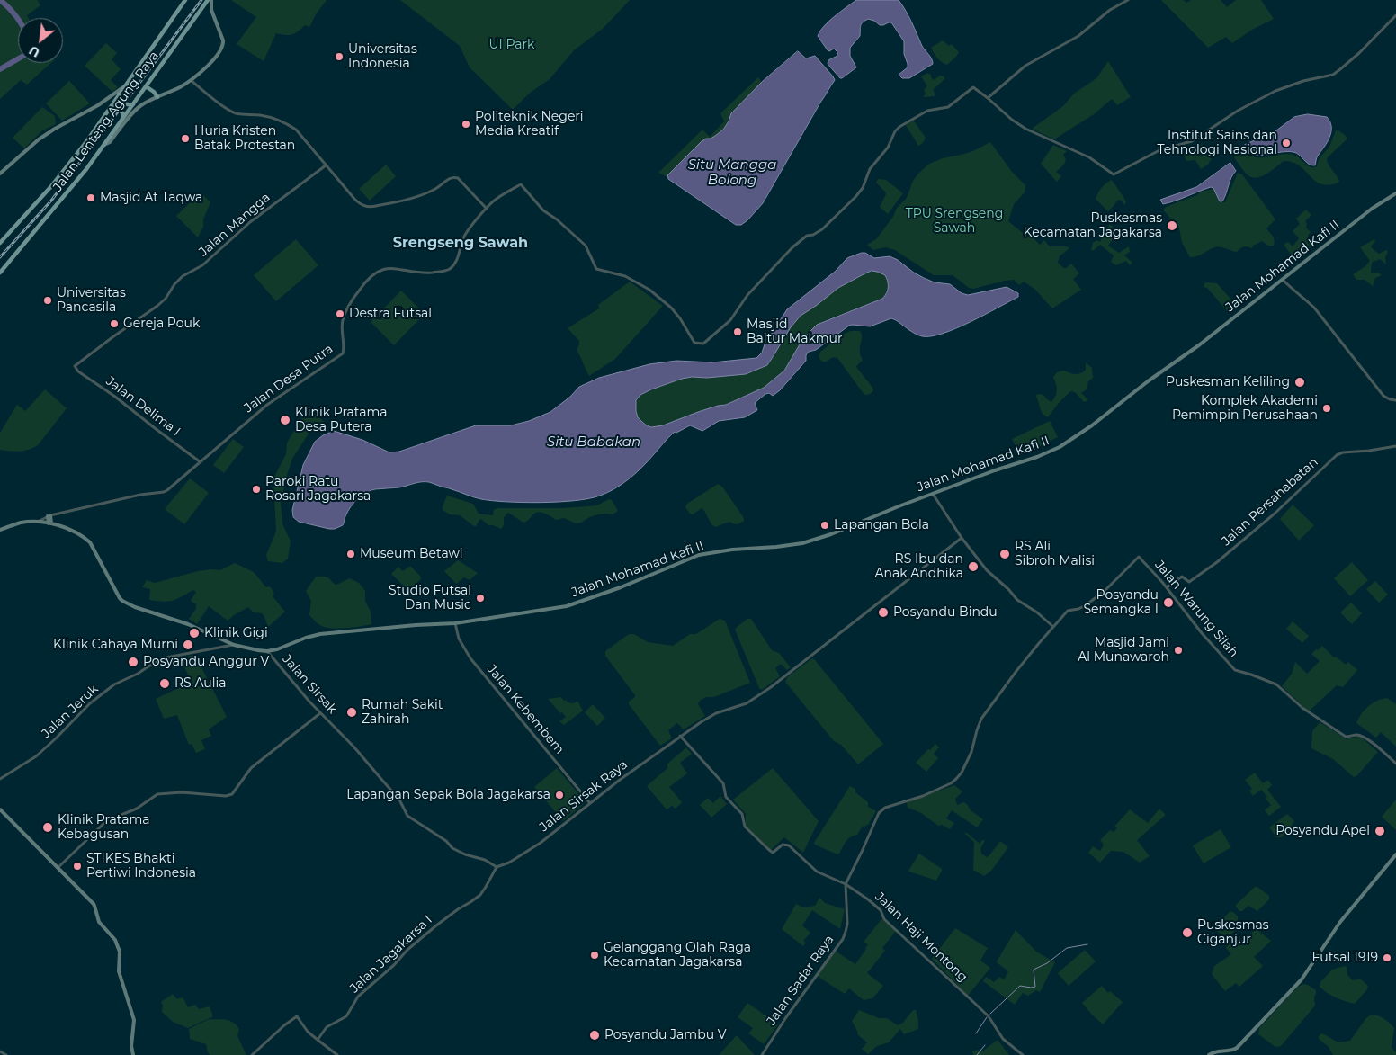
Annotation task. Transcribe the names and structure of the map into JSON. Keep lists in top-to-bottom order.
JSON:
{
  "streets": {
    "main road": ["Jalan Lenteng Agung Raya", "Jalan Mohamad Kafi II"],
    "street": [
      "Jalan Mangga",
      "Jalan Desa Putra",
      "Jalan Delima I",
      "Jalan Persahabatan",
      "Jalan Warung Silah",
      "Jalan Sirsak",
      "Jalan Kebembem",
      "Jalan Jeruk",
      "Jalan Sirsak Raya",
      "Jalan Haji Montong",
      "Jalan Jagakarsa I",
      "Jalan Sadar Raya"
    ]
  },
  "crossings": [
    ["Jalan Mangga", "Jalan Delima I"],
    ["Jalan Mohamad Kafi II", "Jalan Desa Putra"],
    ["Jalan Mohamad Kafi II", "Jalan Sirsak"],
    ["Jalan Mohamad Kafi II", "Jalan Kebembem"],
    ["Jalan Mohamad Kafi II", "Jalan Jeruk"],
    ["Jalan Desa Putra", "Jalan Delima I"],
    ["Jalan Persahabatan", "Jalan Warung Silah"],
    ["Jalan Warung Silah", "Jalan Sadar Raya"],
    ["Jalan Sirsak", "Jalan Sirsak Raya"],
    ["Jalan Sirsak", "Jalan Jagakarsa I"],
    ["Jalan Kebembem", "Jalan Sirsak Raya"],
    ["Jalan Sirsak Raya", "Jalan Haji Montong"],
    ["Jalan Sirsak Raya", "Jalan Jagakarsa I"],
    ["Jalan Haji Montong", "Jalan Sadar Raya"]
  ],
  "districts": ["Srengseng Sawah"],
  "water": ["Situ Mangga Bolong", "Situ Babakan"],
  "parks": ["UI Park", "TPU Srengseng Sawah"],
  "places": [
    "Universitas Indonesia",
    "Politeknik Negeri Media Kreatif",
    "Huria Kristen Batak Protestan",
    "Institut Sains dan Tehnologi Nasional",
    "Masjid At Taqwa",
    "Puskesmas Kecamatan Jagakarsa",
    "Universitas Pancasila",
    "Destra Futsal",
    "Gereja Pouk",
    "Masjid Baitur Makmur",
    "Puskesman Keliling",
    "Komplek Akademi Pemimpin Perusahaan",
    "Klinik Pratama Desa Putera",
    "Paroki Ratu Rosari Jagakarsa",
    "Lapangan Bola",
    "Museum Betawi",
    "RS Ali Sibroh Malisi",
    "RS Ibu dan Anak Andhika",
    "Studio Futsal Dan Music",
    "Posyandu Semangka I",
    "Posyandu Bindu",
    "Klinik Gigi",
    "Klinik Cahaya Murni",
    "Masjid Jami Al Munawaroh",
    "Posyandu Anggur V",
    "RS Aulia",
    "Rumah Sakit Zahirah",
    "Lapangan Sepak Bola Jagakarsa",
    "Klinik Pratama Kebagusan",
    "Posyandu Apel",
    "STIKES Bhakti Pertiwi Indonesia",
    "Puskesmas Ciganjur",
    "Gelanggang Olah Raga Kecamatan Jagakarsa",
    "Futsal 1919",
    "Posyandu Jambu V"
  ],
  "north": "bottom left"
}
